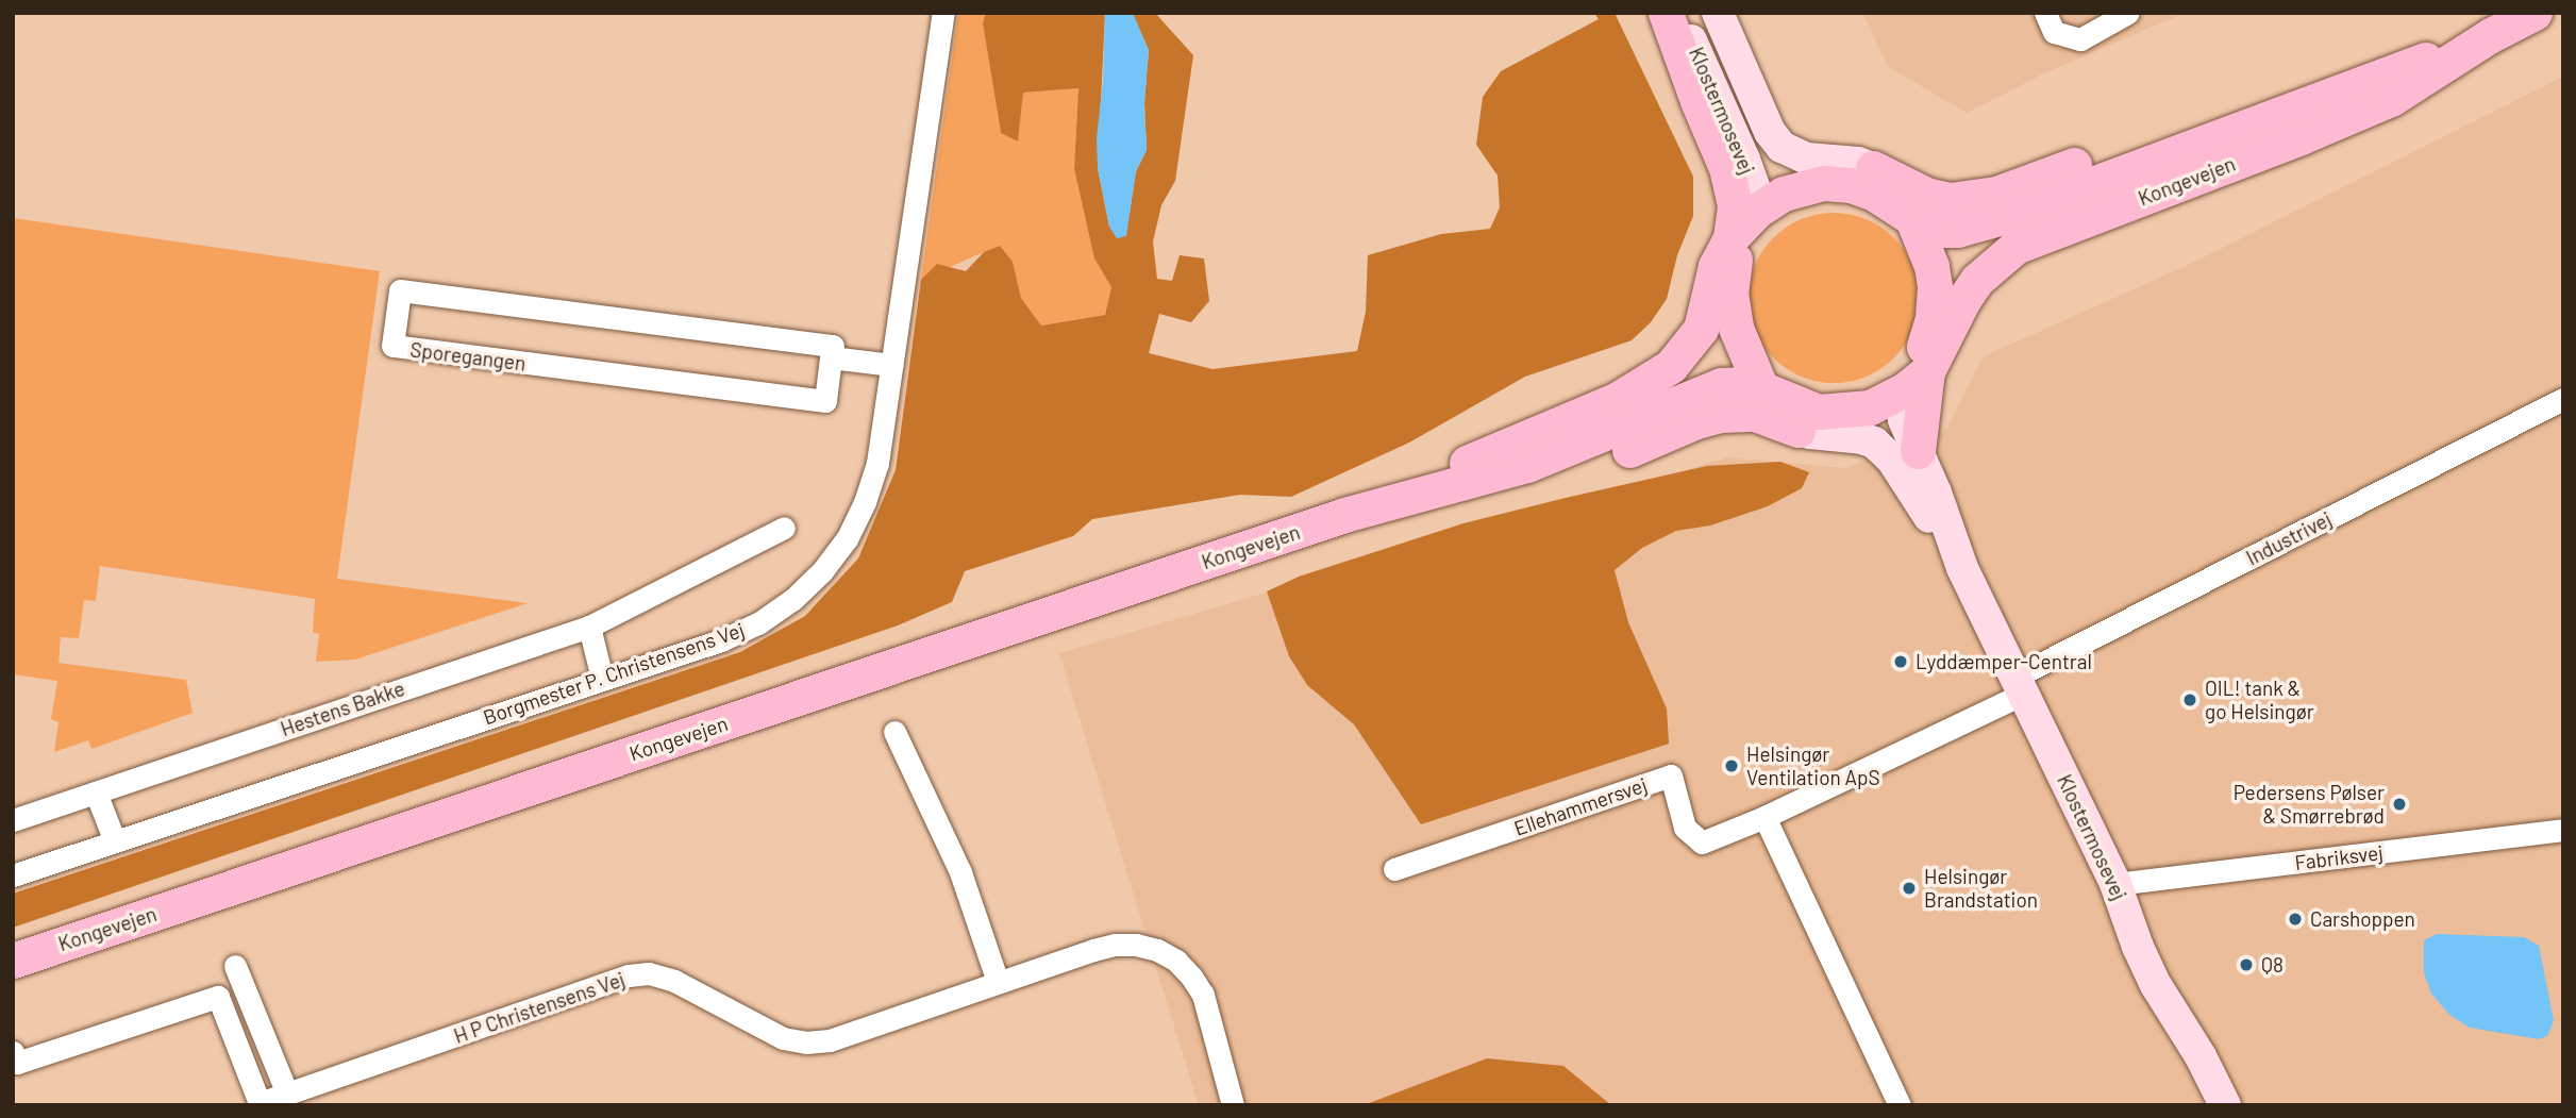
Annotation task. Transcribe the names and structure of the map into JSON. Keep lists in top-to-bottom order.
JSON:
{
  "streets": {
    "main road": ["Klostermosevej", "Kongevejen"],
    "street": [
      "Sporegangen",
      "Industrivej",
      "Borgmester P. Christensens Vej",
      "Hestens Bakke",
      "Ellehammersvej",
      "Fabriksvej",
      "H P Christensens Vej"
    ]
  },
  "crossings": [
    ["Klostermosevej", "Kongevejen"],
    ["Klostermosevej", "Industrivej"],
    ["Klostermosevej", "Ellehammersvej"],
    ["Klostermosevej", "Fabriksvej"],
    ["Sporegangen", "Borgmester P. Christensens Vej"],
    ["Industrivej", "Ellehammersvej"]
  ],
  "places": [
    "Lyddæmper-Central",
    "OIL! tank & go Helsingør",
    "Helsingør Ventilation ApS",
    "Pedersens Pølser & Smørrebrød",
    "Helsingør Brandstation",
    "Carshoppen",
    "Q8"
  ]
}
